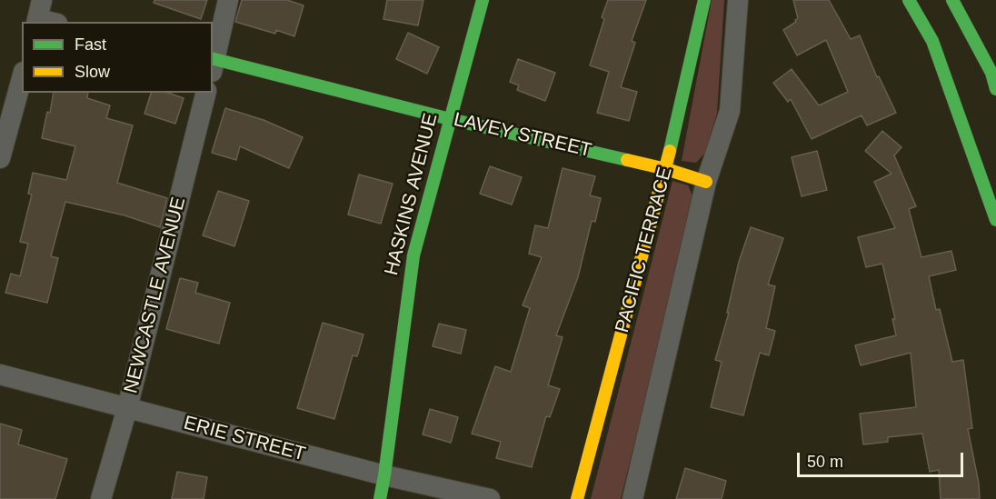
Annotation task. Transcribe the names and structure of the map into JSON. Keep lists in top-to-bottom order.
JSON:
{
  "streets": {
    "street": [
      "LAVEY STREET",
      "HASKINS AVENUE",
      "PACIFIC TERRACE",
      "NEWCASTLE AVENUE",
      "ERIE STREET"
    ]
  },
  "crossings": [
    ["LAVEY STREET", "HASKINS AVENUE"],
    ["LAVEY STREET", "PACIFIC TERRACE"],
    ["HASKINS AVENUE", "ERIE STREET"],
    ["NEWCASTLE AVENUE", "ERIE STREET"]
  ],
  "legend": ["Fast", "Slow"],
  "scale_bar": "50 m"
}
